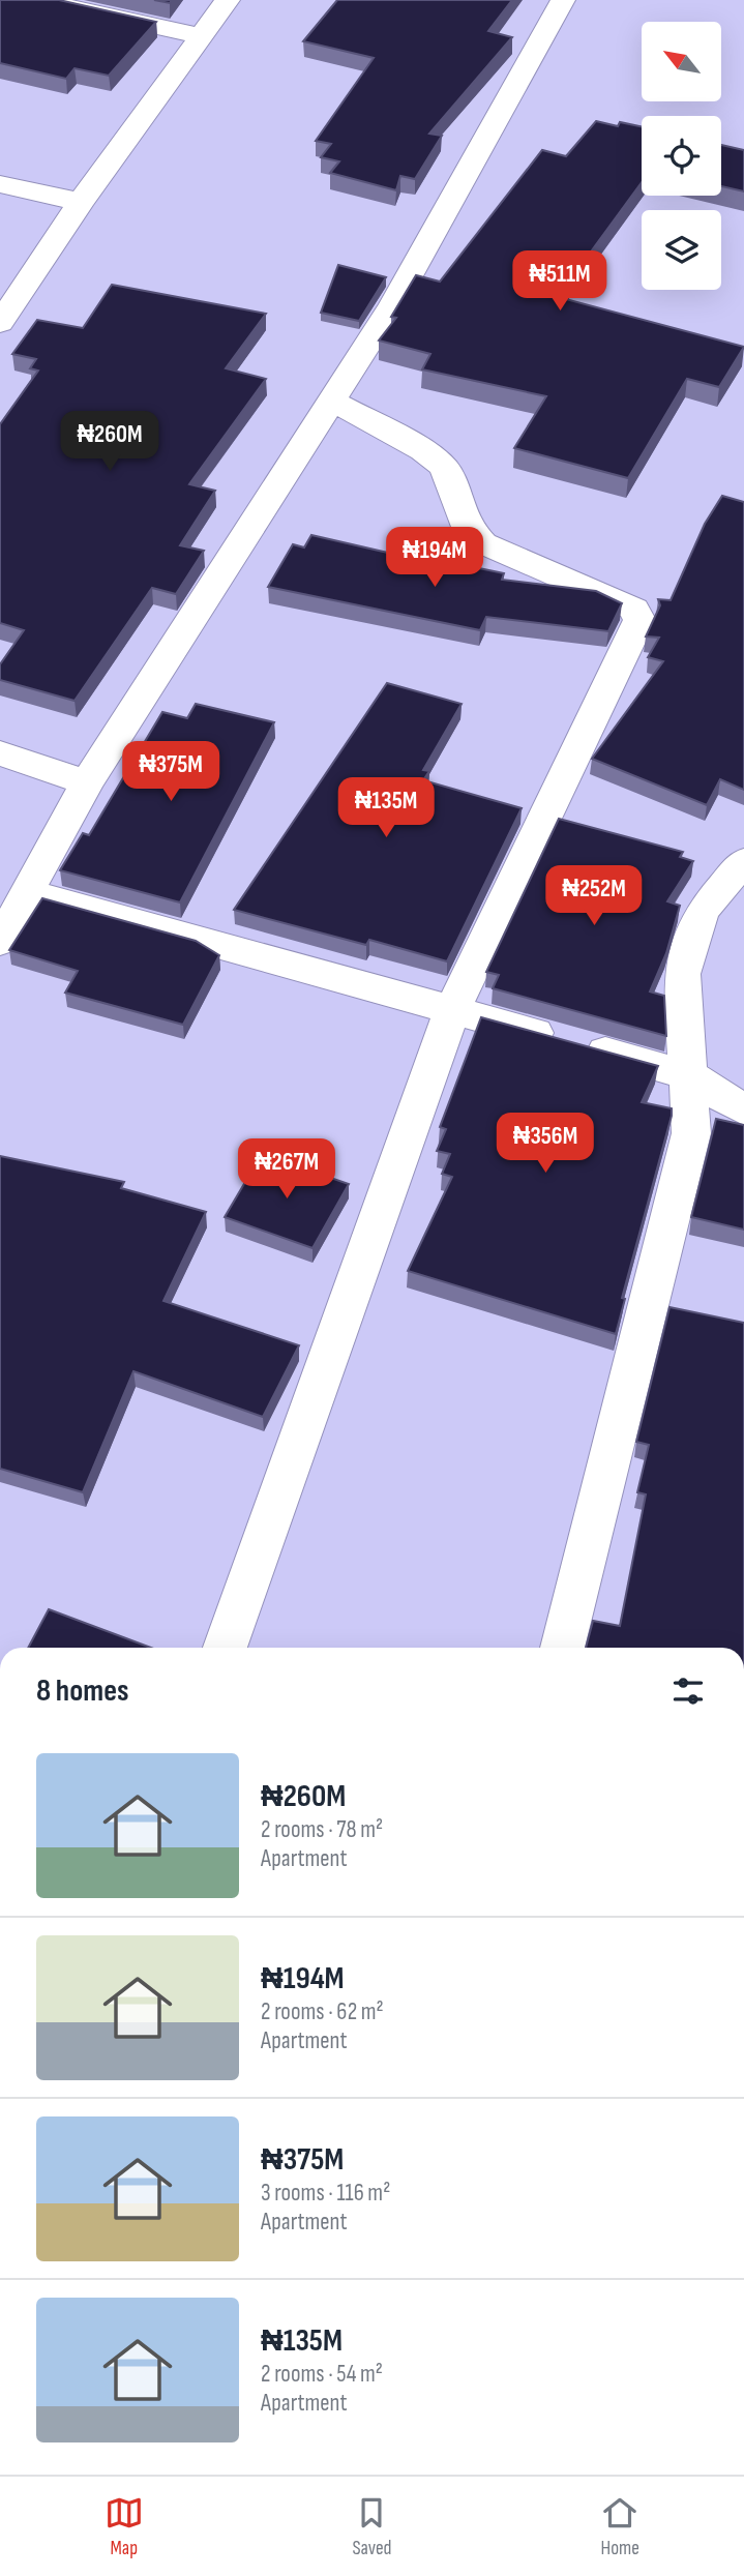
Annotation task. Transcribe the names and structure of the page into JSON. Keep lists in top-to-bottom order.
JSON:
{
  "north": "top left",
  "page": {
    "price": [
      "₦511M",
      "₦260M",
      "₦194M",
      "₦375M",
      "₦135M",
      "₦252M",
      "₦356M",
      "₦267M"
    ],
    "heading": "8 homes",
    "list": [
      {
        "name": "₦260M",
        "note": "2 rooms · 78 m² · Apartment"
      },
      {
        "name": "₦194M",
        "note": "2 rooms · 62 m² · Apartment"
      },
      {
        "name": "₦375M",
        "note": "3 rooms · 116 m² · Apartment"
      },
      {
        "name": "₦135M",
        "note": "2 rooms · 54 m² · Apartment"
      }
    ],
    "tabs": ["Map", "Saved", "Home"]
  }
}
